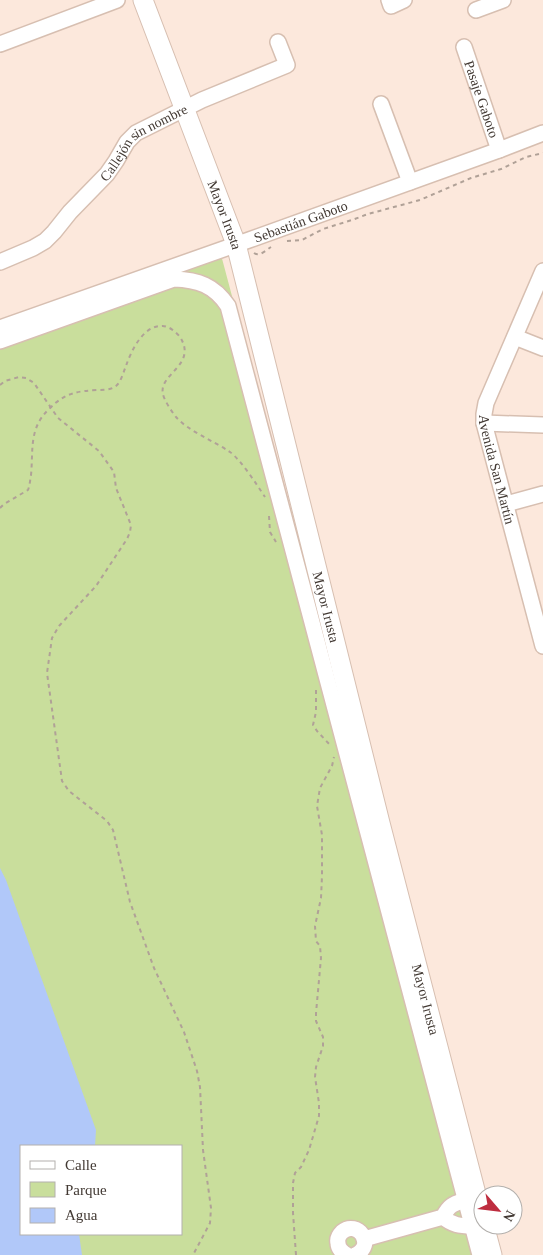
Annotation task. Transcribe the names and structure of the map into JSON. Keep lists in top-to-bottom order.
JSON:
{
  "streets": {
    "main road": ["Mayor Irusta"],
    "street": [
      "Pasaje Gaboto",
      "Callejón sin nombre",
      "Sebastián Gaboto",
      "Avenida San Martín"
    ]
  },
  "crossings": [
    ["Pasaje Gaboto", "Sebastián Gaboto"],
    ["Callejón sin nombre", "Mayor Irusta"],
    ["Mayor Irusta", "Sebastián Gaboto"]
  ],
  "legend": ["Calle", "Parque", "Agua"],
  "north": "bottom right"
}
